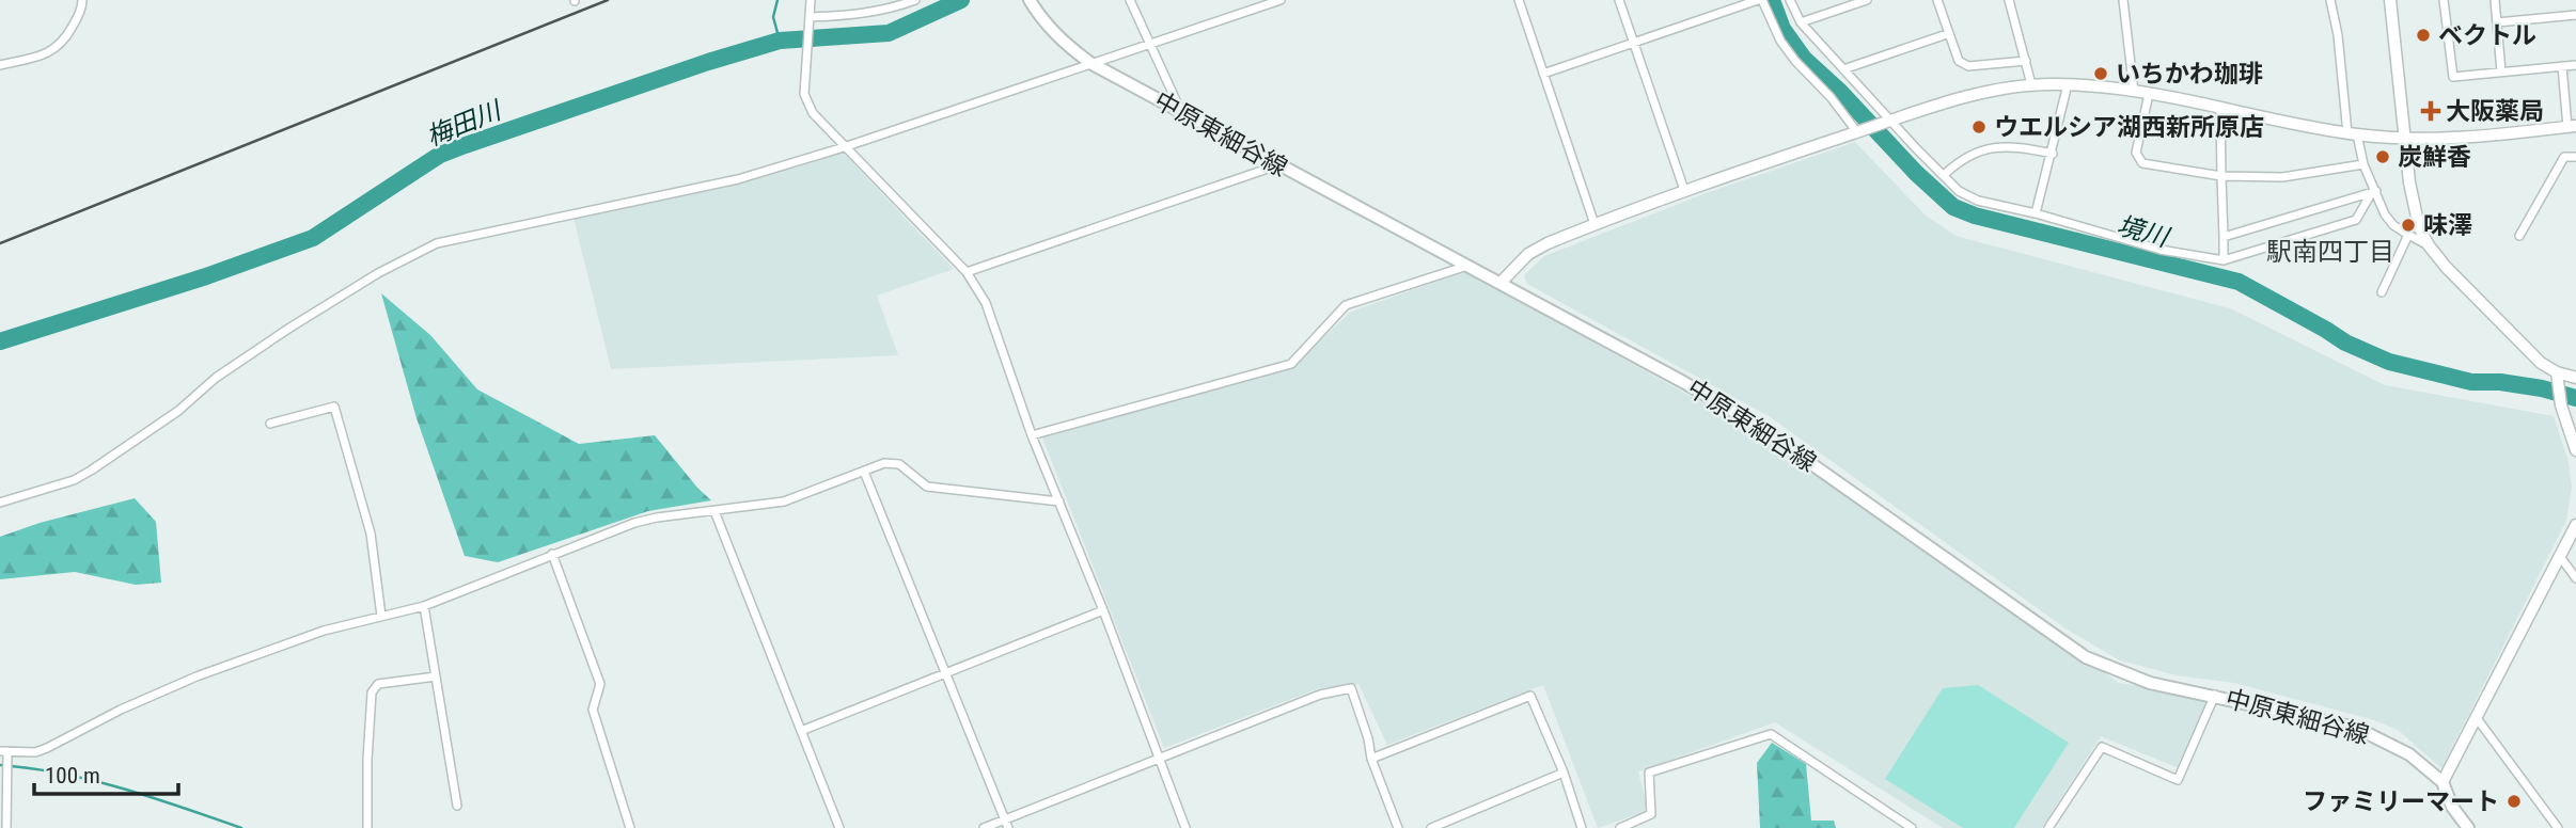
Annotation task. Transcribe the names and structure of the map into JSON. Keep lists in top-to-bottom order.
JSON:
{
  "streets": {
    "main road": ["中原東細谷線"]
  },
  "districts": ["駅南四丁目"],
  "water": ["梅田川", "境川"],
  "places": {
    "other": [
      "ベクトル",
      "いちかわ珈琲",
      "ウエルシア湖西新所原店",
      "炭鮮香",
      "味澤",
      "ファミリーマート"
    ],
    "health": ["大阪薬局"]
  },
  "scale_bar": "100 m"
}
